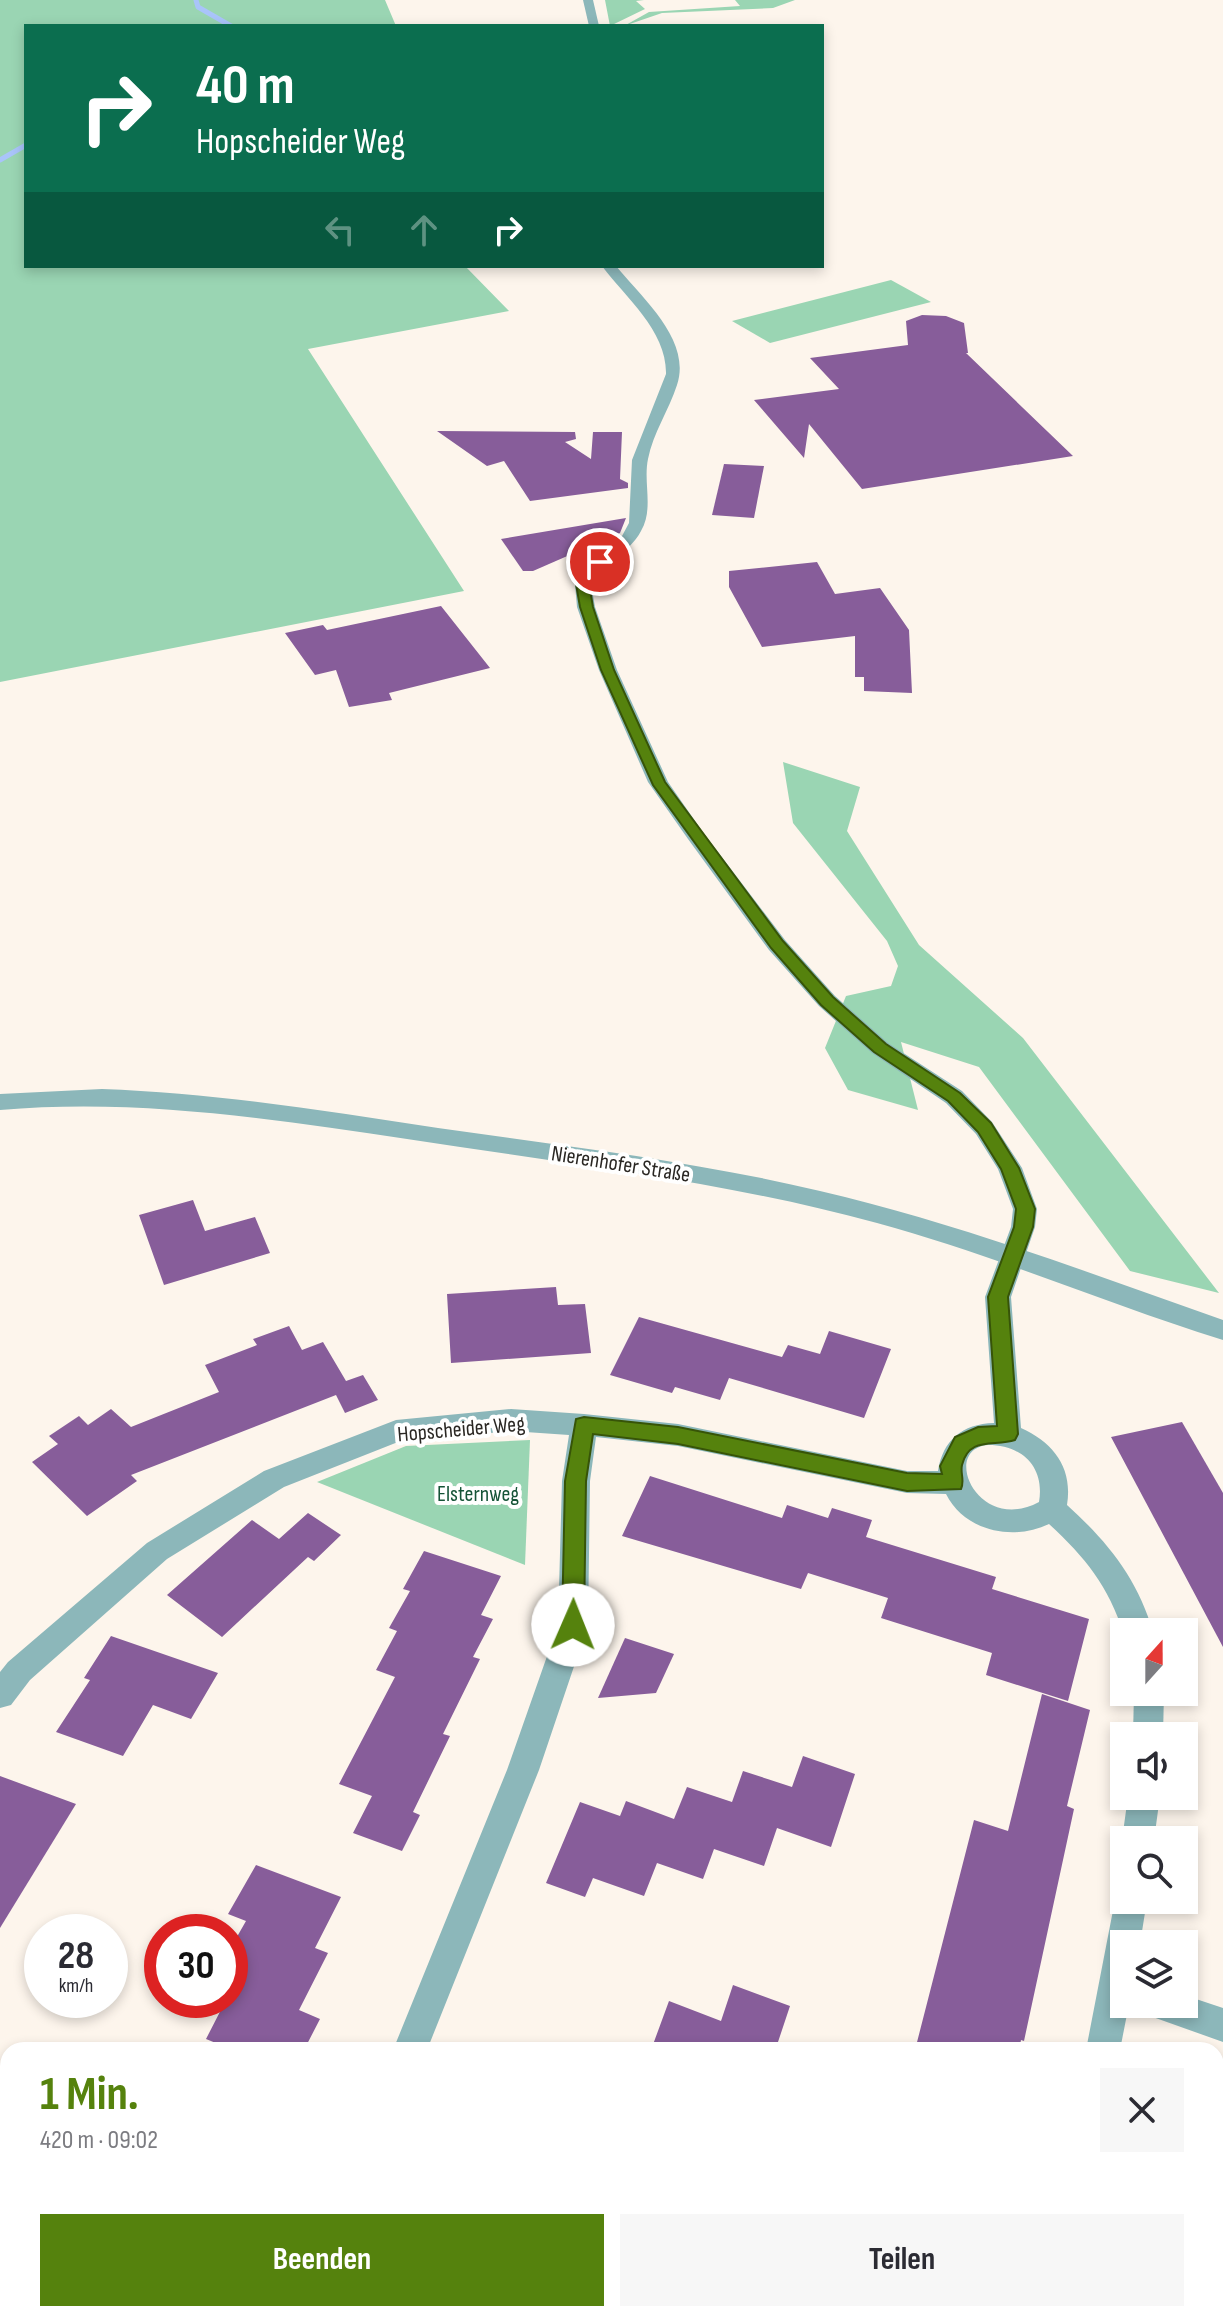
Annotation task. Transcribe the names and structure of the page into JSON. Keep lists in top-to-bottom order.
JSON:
{
  "streets": {
    "street": ["Nierenhofer Straße", "Hopscheider Weg"]
  },
  "parks": ["Elsternweg"],
  "north": "top",
  "page": {
    "turn": ["40 m", "Hopscheider Weg"],
    "speed": "28 km/h",
    "limit": "30",
    "heading": ["1 Min.", "420 m · 09:02"],
    "buttons": ["Beenden", "Teilen"]
  }
}
